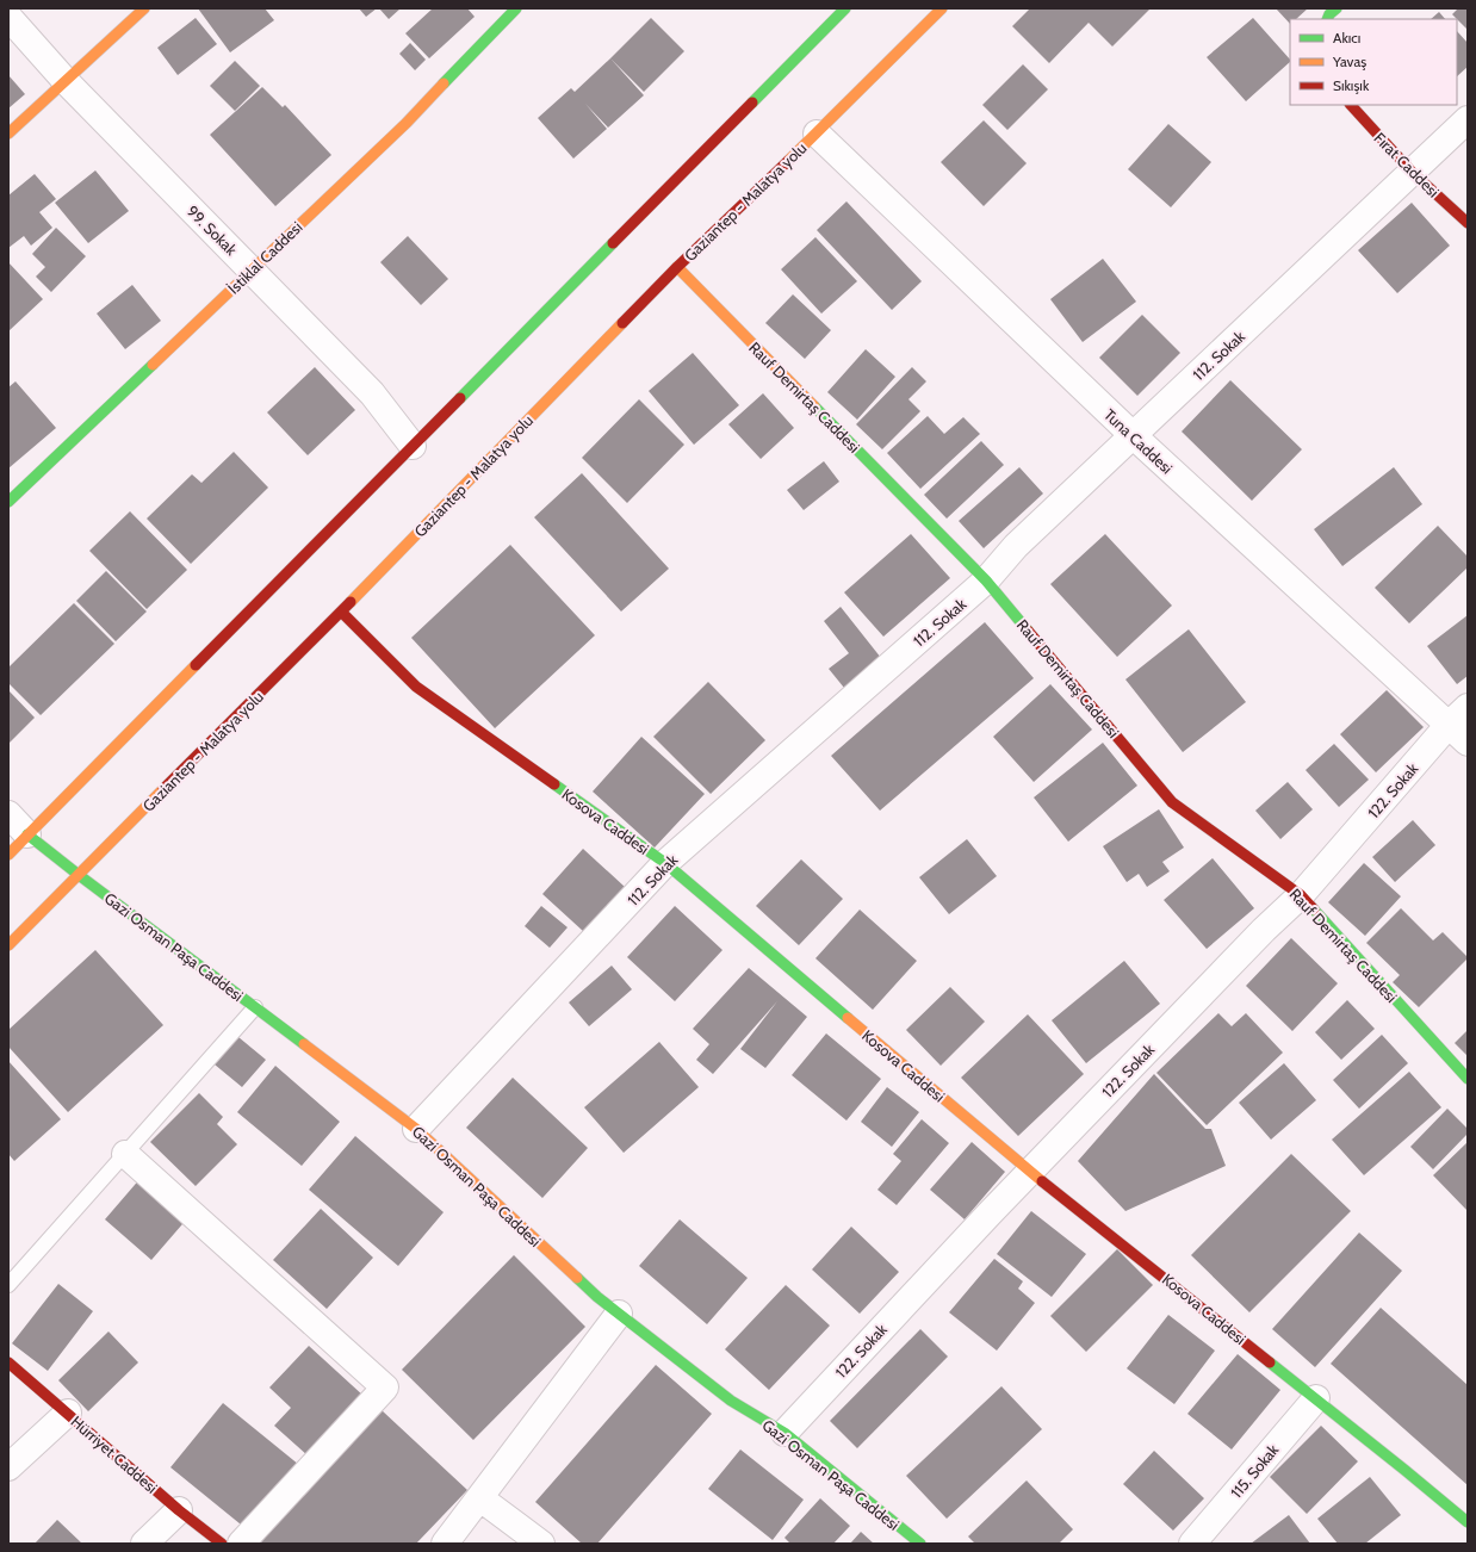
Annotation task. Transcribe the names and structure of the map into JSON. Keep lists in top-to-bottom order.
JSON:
{
  "streets": {
    "main road": [
      "Fırat Caddesi",
      "Gaziantep - Malatya yolu",
      "İstiklal Caddesi",
      "Rauf Demirtaş Caddesi",
      "Kosova Caddesi",
      "Gazi Osman Paşa Caddesi",
      "Hürriyet Caddesi"
    ],
    "street": [
      "99. Sokak",
      "112. Sokak",
      "Tuna Caddesi",
      "122. Sokak",
      "115. Sokak"
    ]
  },
  "crossings": [
    ["Fırat Caddesi", "112. Sokak"],
    ["Gaziantep - Malatya yolu", "Rauf Demirtaş Caddesi"],
    ["Gaziantep - Malatya yolu", "Tuna Caddesi"],
    ["Gaziantep - Malatya yolu", "Kosova Caddesi"],
    ["Gaziantep - Malatya yolu", "Gazi Osman Paşa Caddesi"],
    ["99. Sokak", "İstiklal Caddesi"],
    ["112. Sokak", "Rauf Demirtaş Caddesi"],
    ["112. Sokak", "Tuna Caddesi"],
    ["112. Sokak", "Kosova Caddesi"],
    ["112. Sokak", "Gazi Osman Paşa Caddesi"],
    ["Rauf Demirtaş Caddesi", "122. Sokak"],
    ["Tuna Caddesi", "122. Sokak"],
    ["122. Sokak", "Kosova Caddesi"],
    ["122. Sokak", "Gazi Osman Paşa Caddesi"],
    ["Kosova Caddesi", "115. Sokak"]
  ],
  "legend": ["Akıcı", "Yavaş", "Sıkışık"]
}
